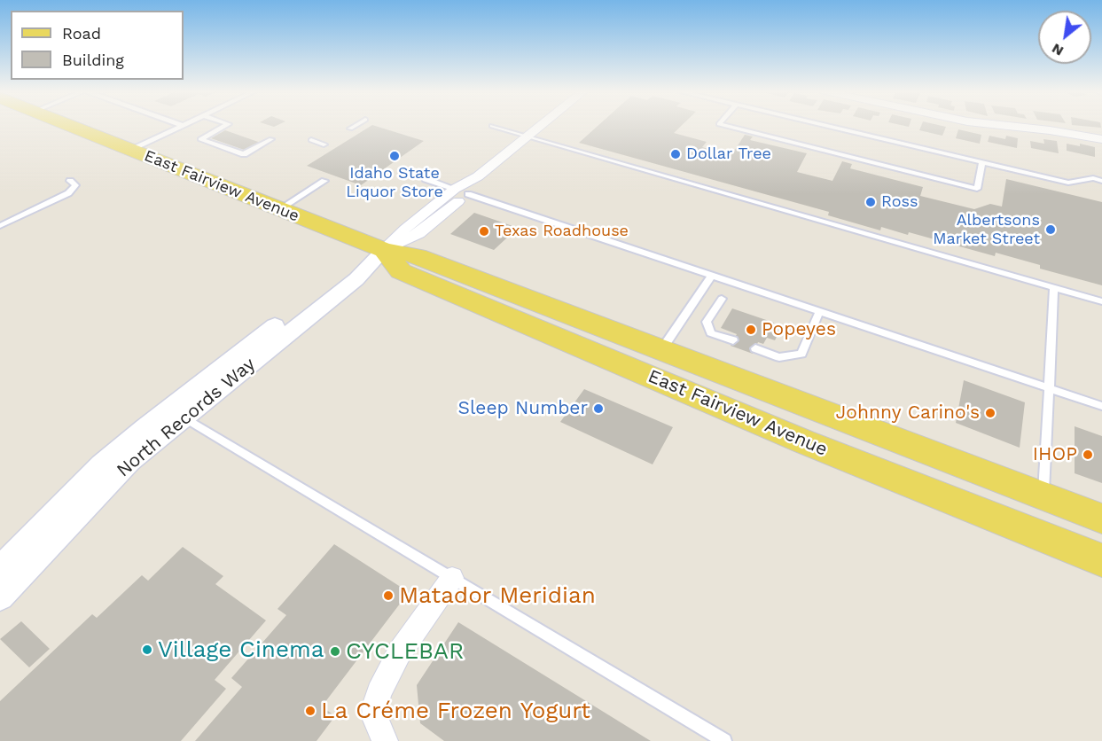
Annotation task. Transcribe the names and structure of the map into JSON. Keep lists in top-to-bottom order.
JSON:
{
  "streets": {
    "main road": ["East Fairview Avenue"],
    "street": ["North Records Way"]
  },
  "crossings": [
    ["East Fairview Avenue", "North Records Way"]
  ],
  "places": [
    "Dollar Tree",
    "Idaho State Liquor Store",
    "Ross",
    "Albertsons Market Street",
    "Texas Roadhouse",
    "Popeyes",
    "Sleep Number",
    "Johnny Carino's",
    "IHOP",
    "Matador Meridian",
    "Village Cinema",
    "CYCLEBAR",
    "La Créme Frozen Yogurt"
  ],
  "legend": ["Road", "Building"],
  "north": "bottom left"
}
